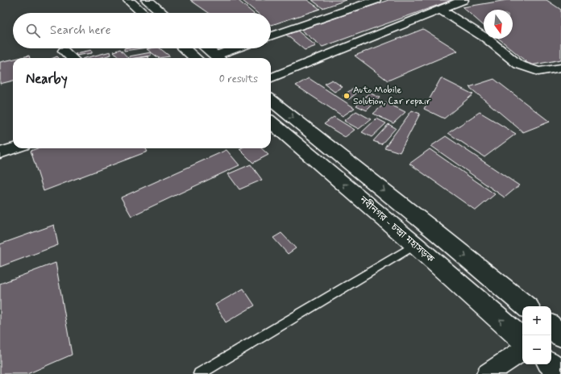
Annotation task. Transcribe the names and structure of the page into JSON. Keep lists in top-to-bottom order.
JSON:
{
  "streets": {
    "highway": ["নবীনগর - চন্দ্রা মহাসড়ক"]
  },
  "places": ["Auto Mobile Solution, Car repair"],
  "north": "bottom",
  "page": {
    "search": "Search here",
    "heading": ["Nearby", "0 results"],
    "map_buttons": ["+", "−"]
  }
}
